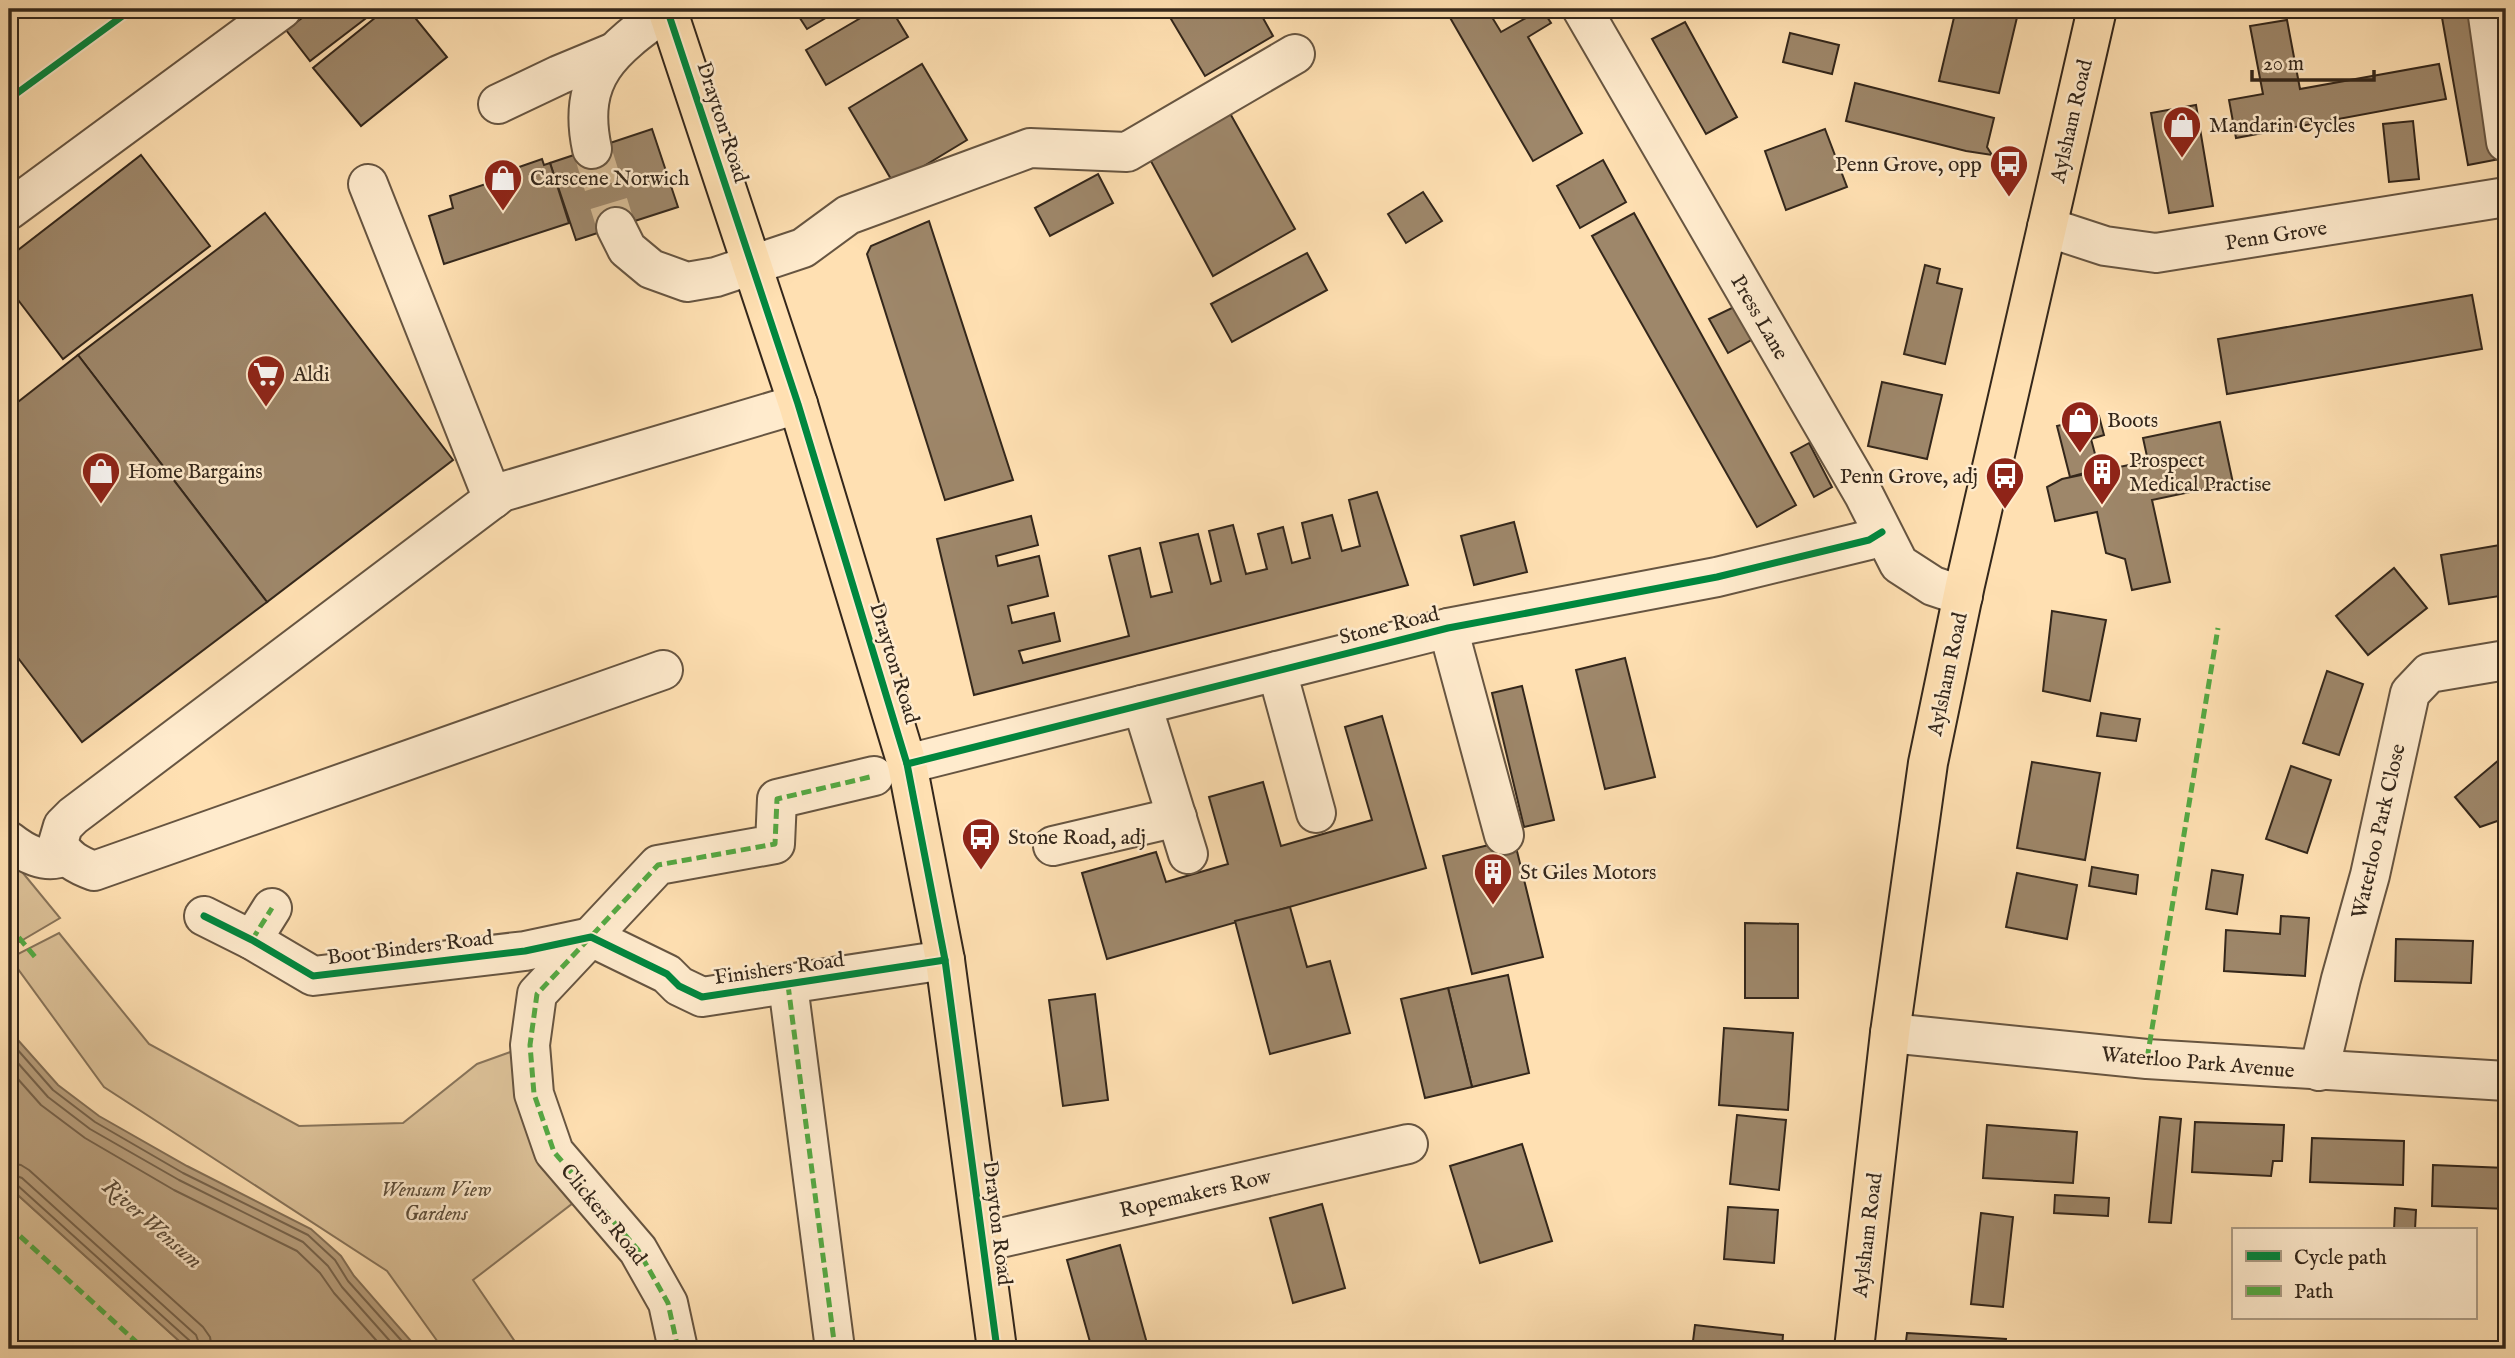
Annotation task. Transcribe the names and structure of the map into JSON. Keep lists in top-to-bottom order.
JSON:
{
  "streets": {
    "main road": ["Aylsham Road", "Drayton Road"],
    "street": [
      "Penn Grove",
      "Press Lane",
      "Stone Road",
      "Waterloo Park Close",
      "Boot Binders Road",
      "Finishers Road",
      "Waterloo Park Avenue",
      "Ropemakers Row",
      "Clickers Road"
    ]
  },
  "crossings": [
    ["Aylsham Road", "Penn Grove"],
    ["Aylsham Road", "Press Lane"],
    ["Aylsham Road", "Waterloo Park Avenue"],
    ["Drayton Road", "Stone Road"],
    ["Drayton Road", "Finishers Road"],
    ["Drayton Road", "Ropemakers Row"],
    ["Press Lane", "Stone Road"],
    ["Waterloo Park Close", "Waterloo Park Avenue"],
    ["Boot Binders Road", "Finishers Road"],
    ["Boot Binders Road", "Clickers Road"],
    ["Finishers Road", "Clickers Road"]
  ],
  "water": ["River Wensum"],
  "parks": ["Wensum View Gardens"],
  "places": {
    "shop": [
      "Mandarin Cycles",
      "Carscene Norwich",
      "Boots",
      "Home Bargains"
    ],
    "bus stop": ["Penn Grove, opp", "Penn Grove, adj", "Stone Road, adj"],
    "supermarket": ["Aldi"],
    "building": ["Prospect Medical Practise", "St Giles Motors"]
  },
  "legend": ["Cycle path", "Path"],
  "scale_bar": "20 m"
}
